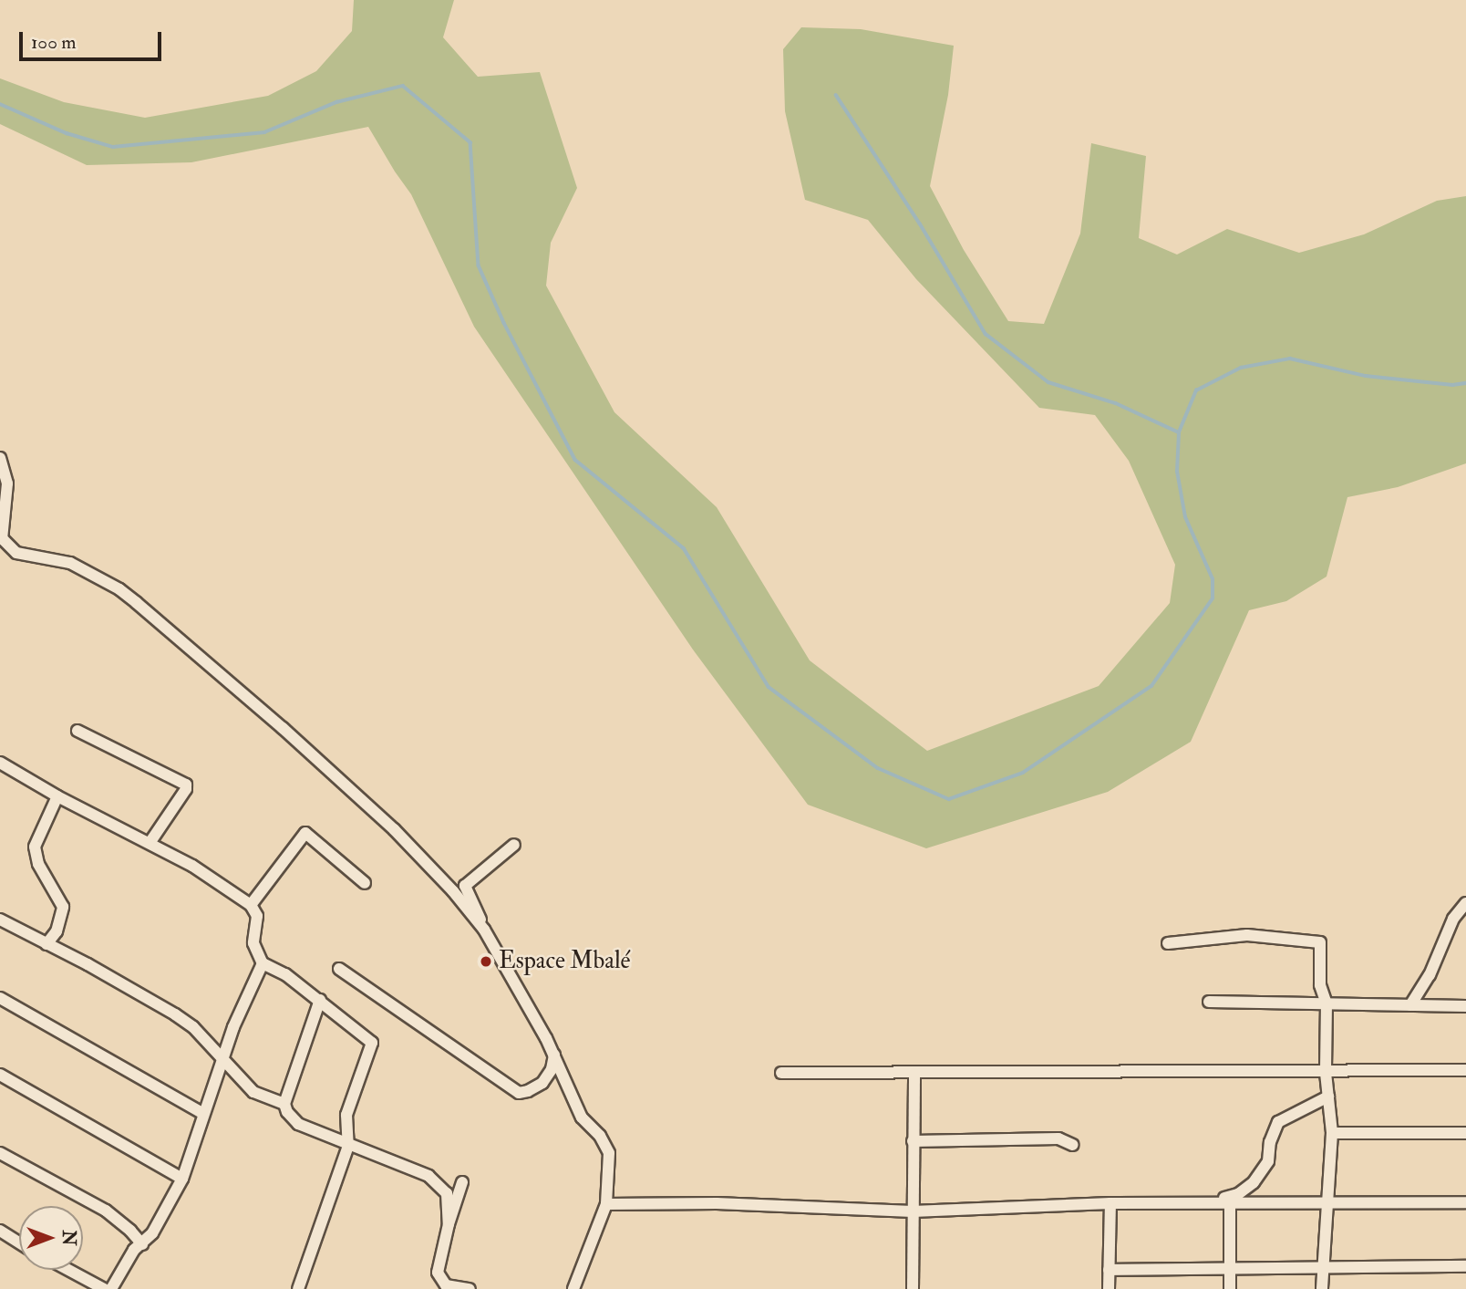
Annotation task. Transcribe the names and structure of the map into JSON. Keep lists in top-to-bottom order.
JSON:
{
  "places": ["Espace Mbalé"],
  "scale_bar": "100 m",
  "north": "right"
}
